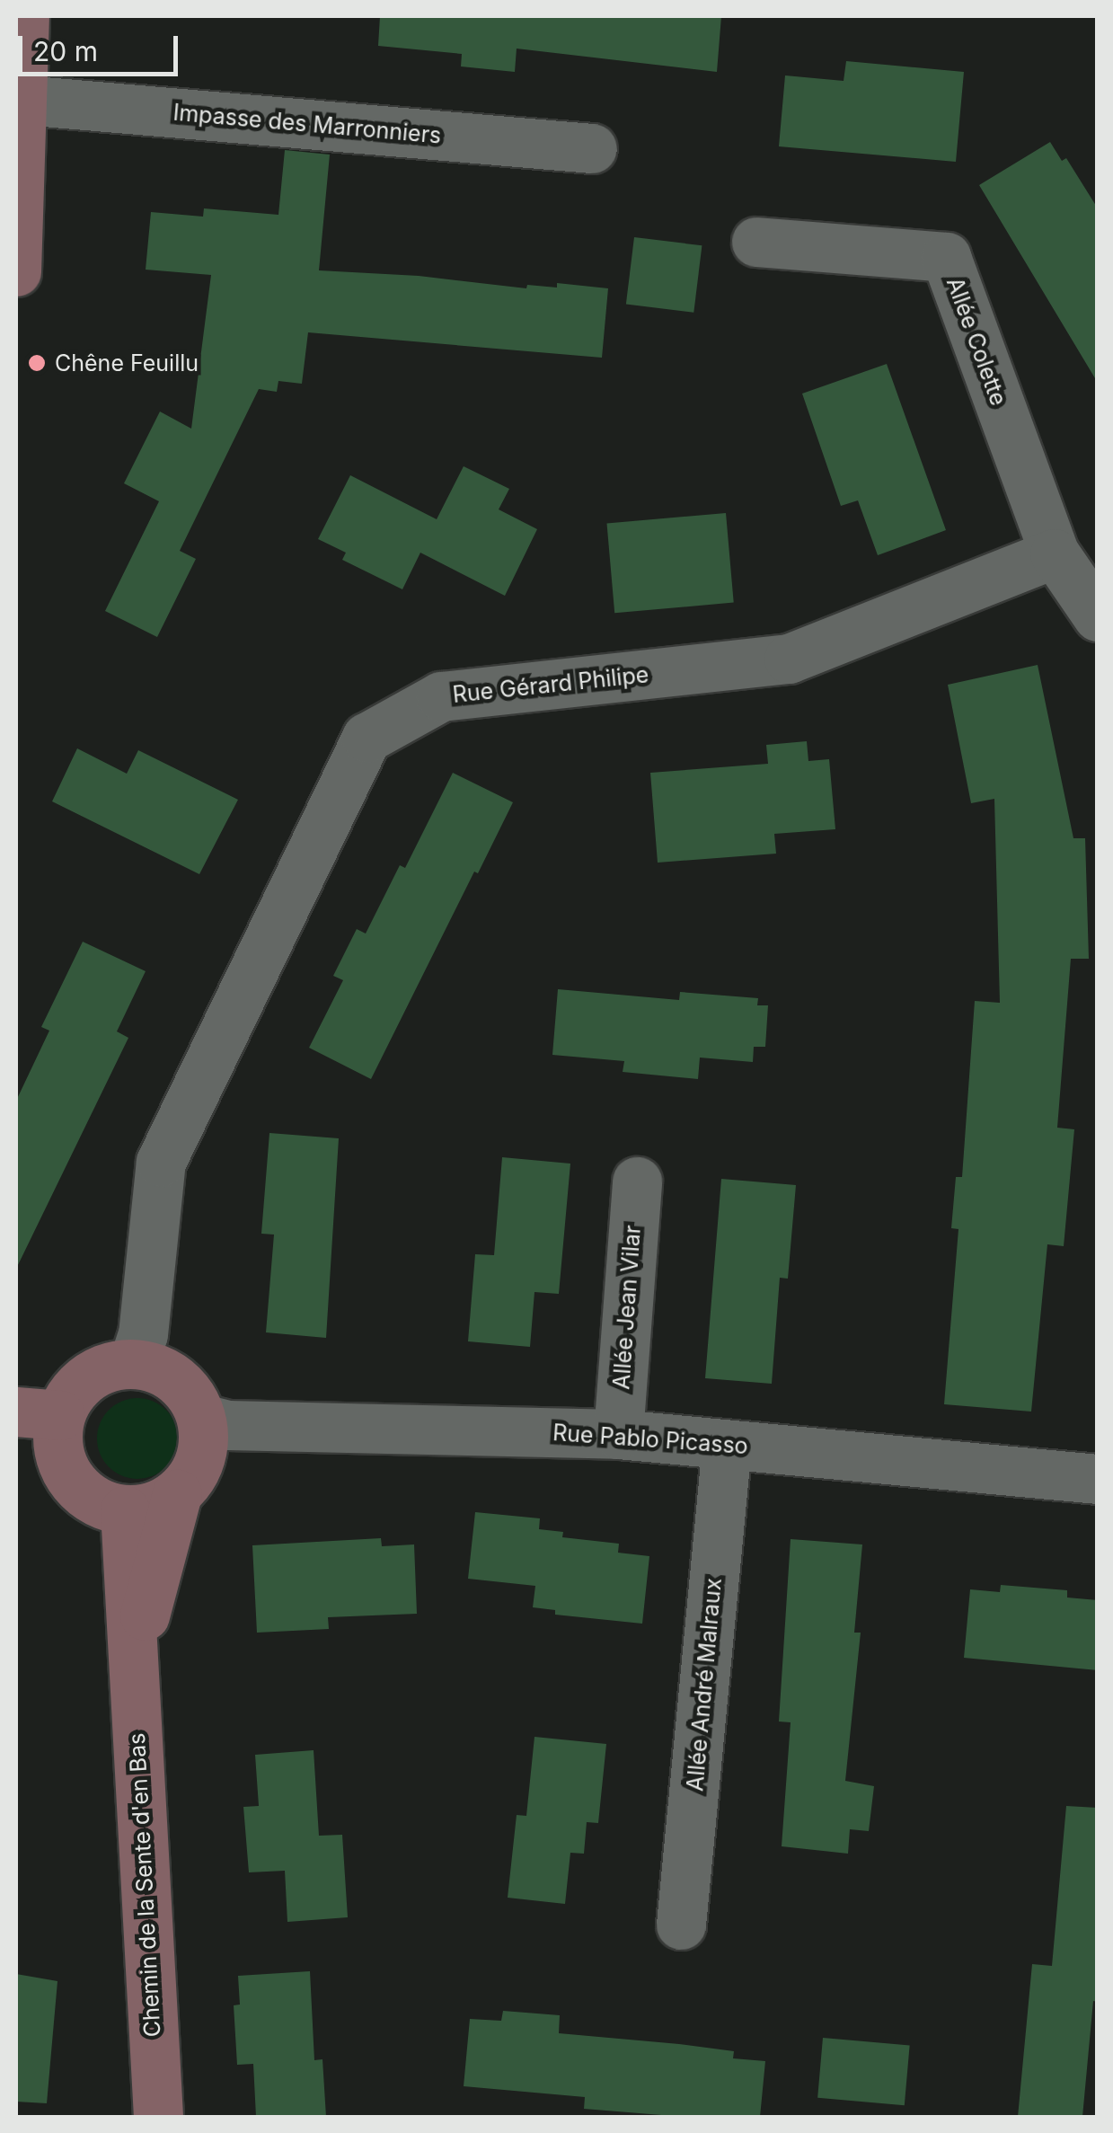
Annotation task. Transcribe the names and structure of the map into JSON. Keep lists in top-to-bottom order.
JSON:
{
  "streets": {
    "street": [
      "Impasse des Marronniers",
      "Allée Colette",
      "Rue Gérard Philipe",
      "Allée Jean Vilar",
      "Rue Pablo Picasso",
      "Allée André Malraux",
      "Chemin de la Sente d'en Bas"
    ]
  },
  "crossings": [
    ["Allée Colette", "Rue Gérard Philipe"],
    ["Rue Gérard Philipe", "Rue Pablo Picasso"],
    ["Rue Gérard Philipe", "Chemin de la Sente d'en Bas"],
    ["Allée Jean Vilar", "Rue Pablo Picasso"],
    ["Rue Pablo Picasso", "Allée André Malraux"],
    ["Rue Pablo Picasso", "Chemin de la Sente d'en Bas"]
  ],
  "places": ["Chêne Feuillu"],
  "scale_bar": "20 m"
}
